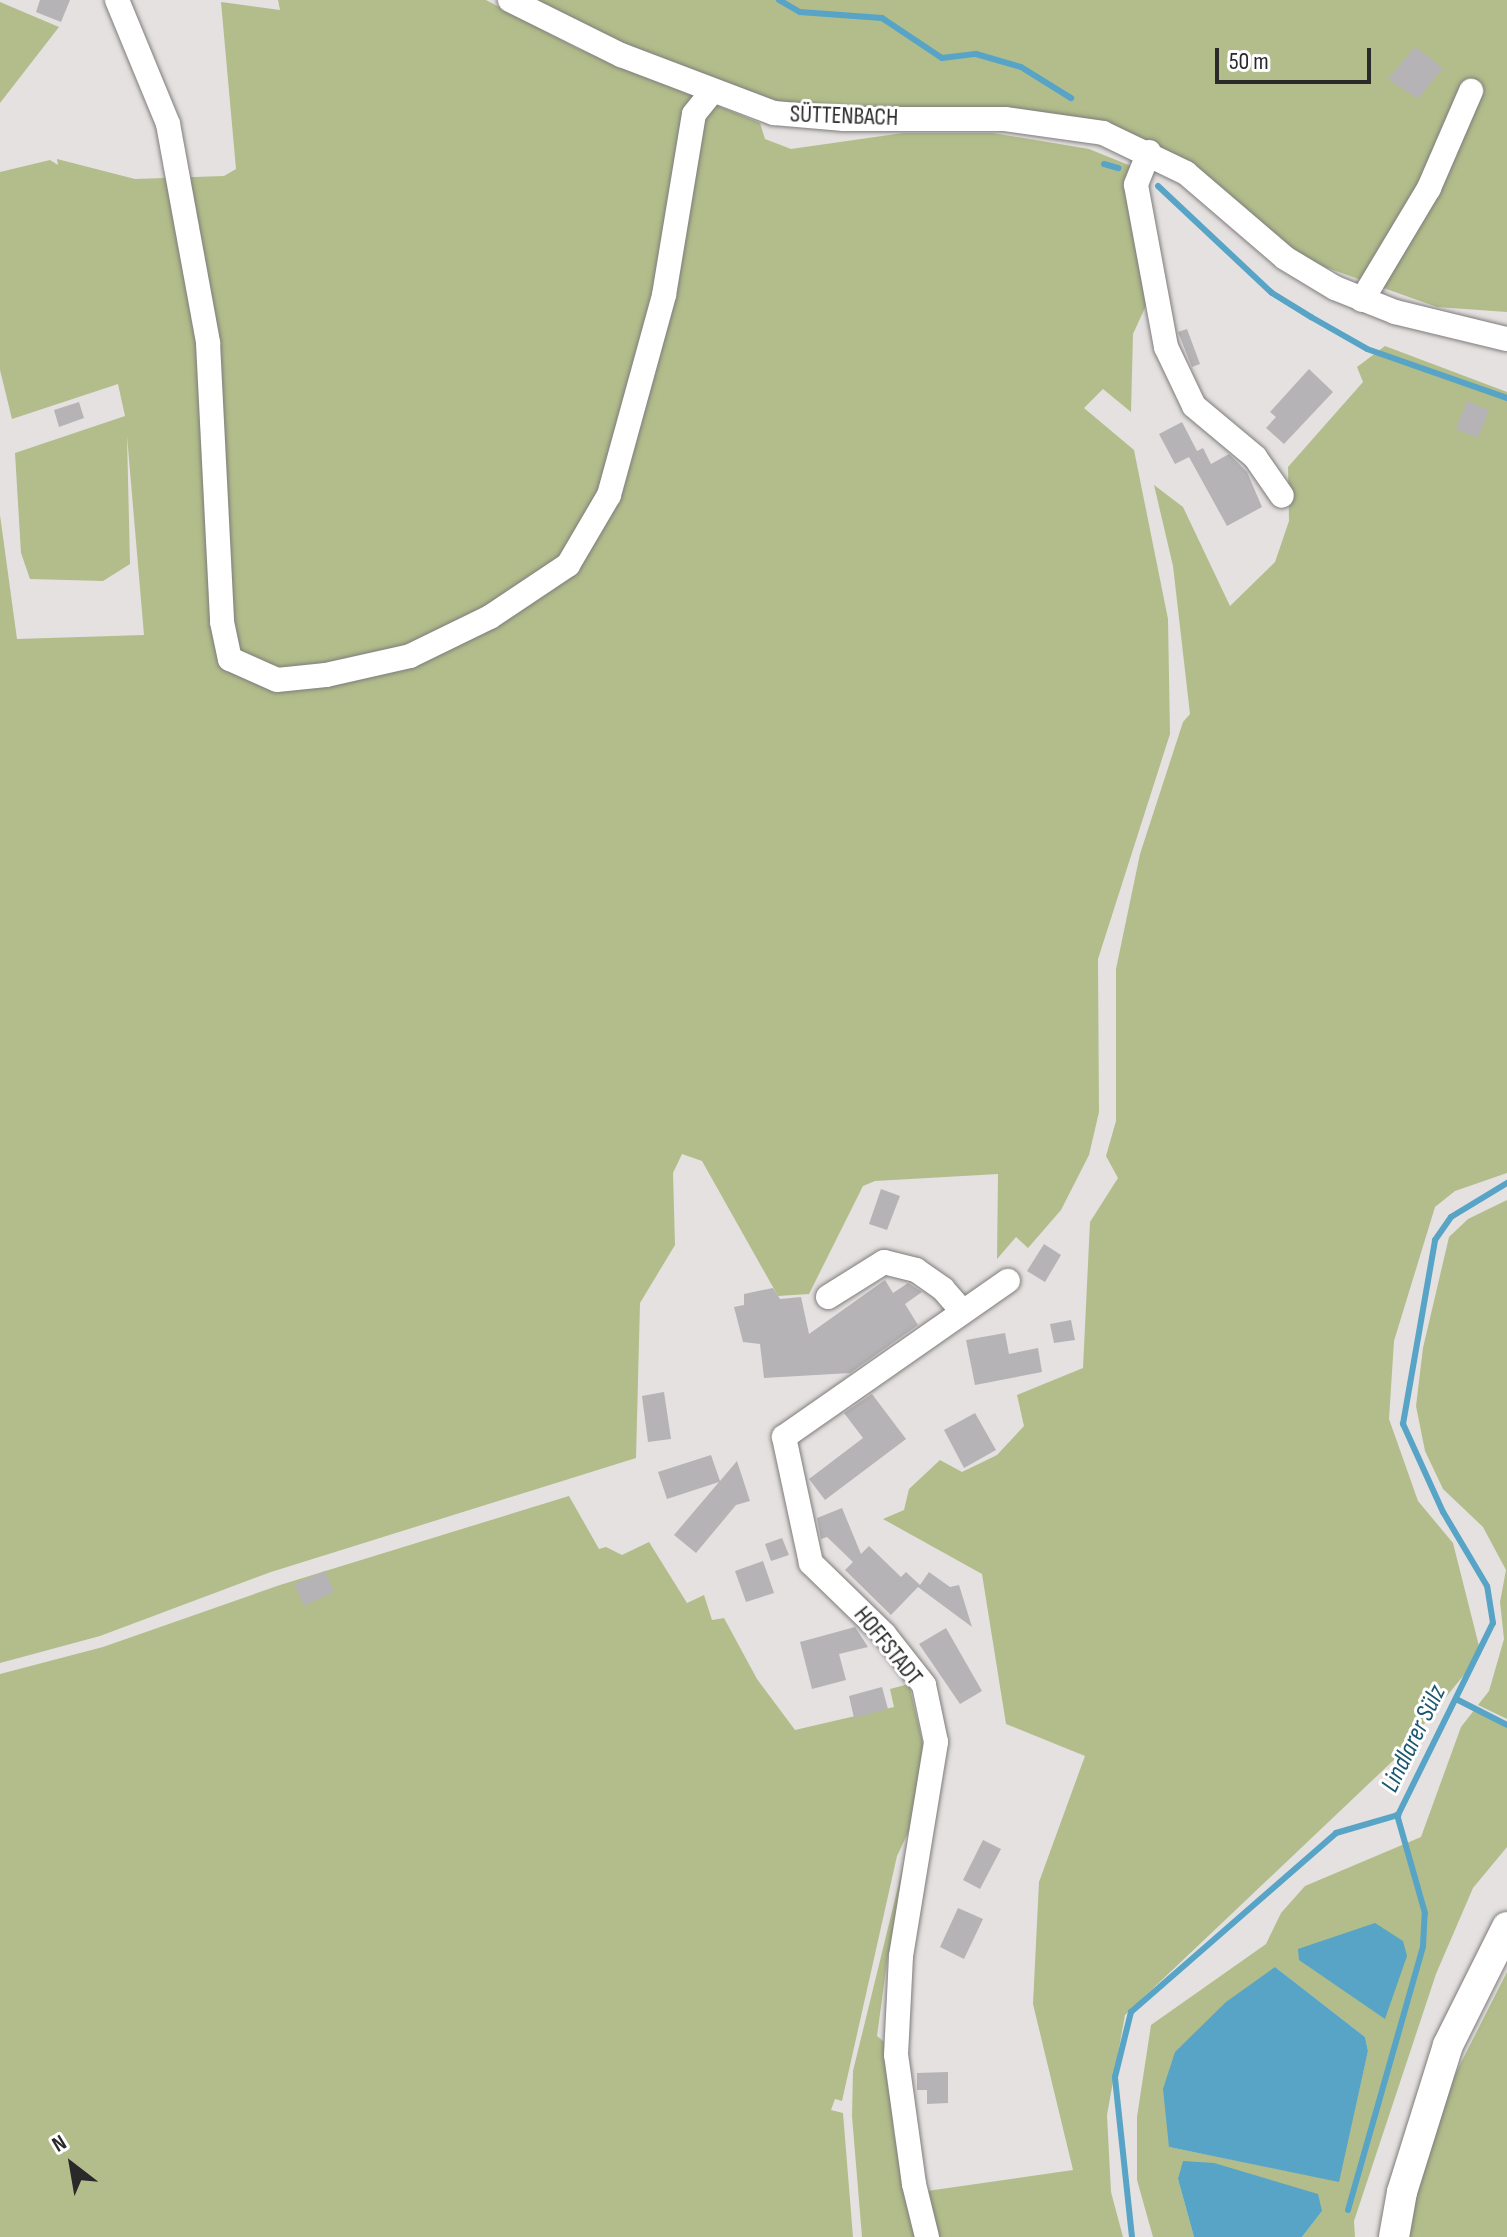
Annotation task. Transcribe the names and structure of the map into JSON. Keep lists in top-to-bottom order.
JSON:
{
  "streets": {
    "street": ["SÜTTENBACH", "HOFFSTADT"]
  },
  "water": ["Lindlarer Sülz"],
  "scale_bar": "50 m",
  "north": "top left"
}
